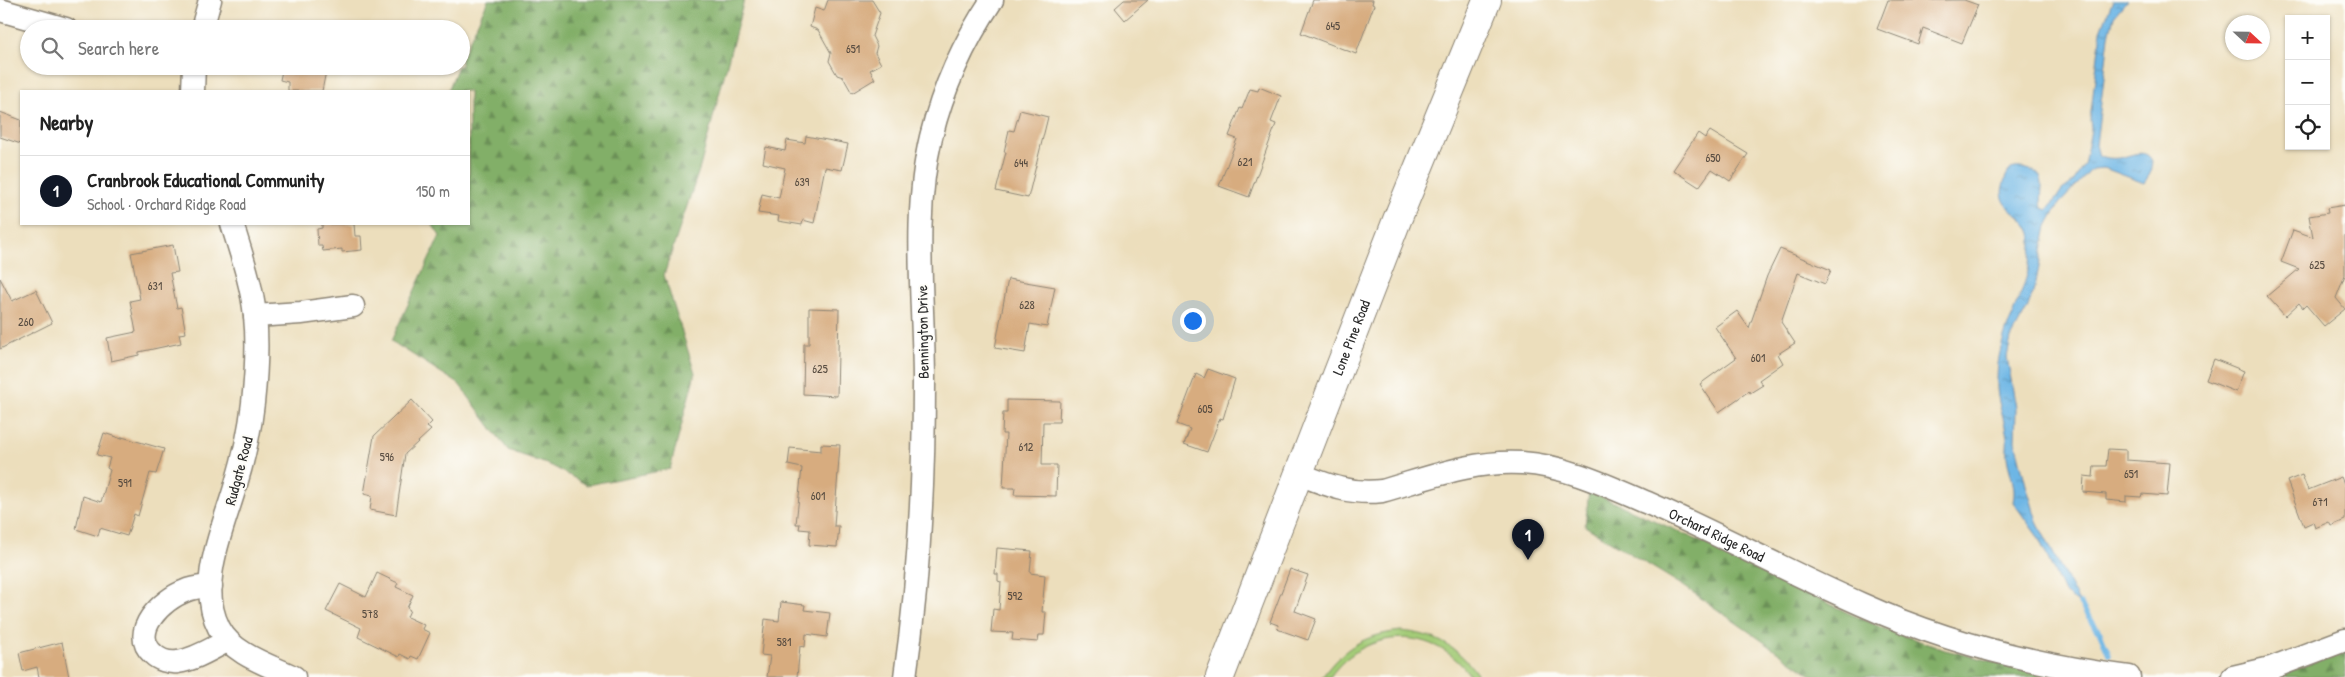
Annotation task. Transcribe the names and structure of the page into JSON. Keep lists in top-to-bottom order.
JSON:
{
  "streets": {
    "street": [
      "Bennington Drive",
      "Lone Pine Road",
      "Rudgate Road",
      "Orchard Ridge Road"
    ]
  },
  "crossings": [
    ["Lone Pine Road", "Orchard Ridge Road"]
  ],
  "house_numbers": [
    "645",
    "651",
    "650",
    "621",
    "644",
    "639",
    "625",
    "631",
    "628",
    "260",
    "601",
    "625",
    "605",
    "612",
    "596",
    "651",
    "591",
    "601",
    "671",
    "592",
    "578",
    "581"
  ],
  "north": "right",
  "page": {
    "map_buttons": ["+", "−"],
    "search": "Search here",
    "heading": "Nearby",
    "list": [
      {
        "mark": "1",
        "name": "Cranbrook Educational Community",
        "note": "School · Orchard Ridge Road",
        "value": "150 m"
      }
    ],
    "pins": "1"
  }
}
